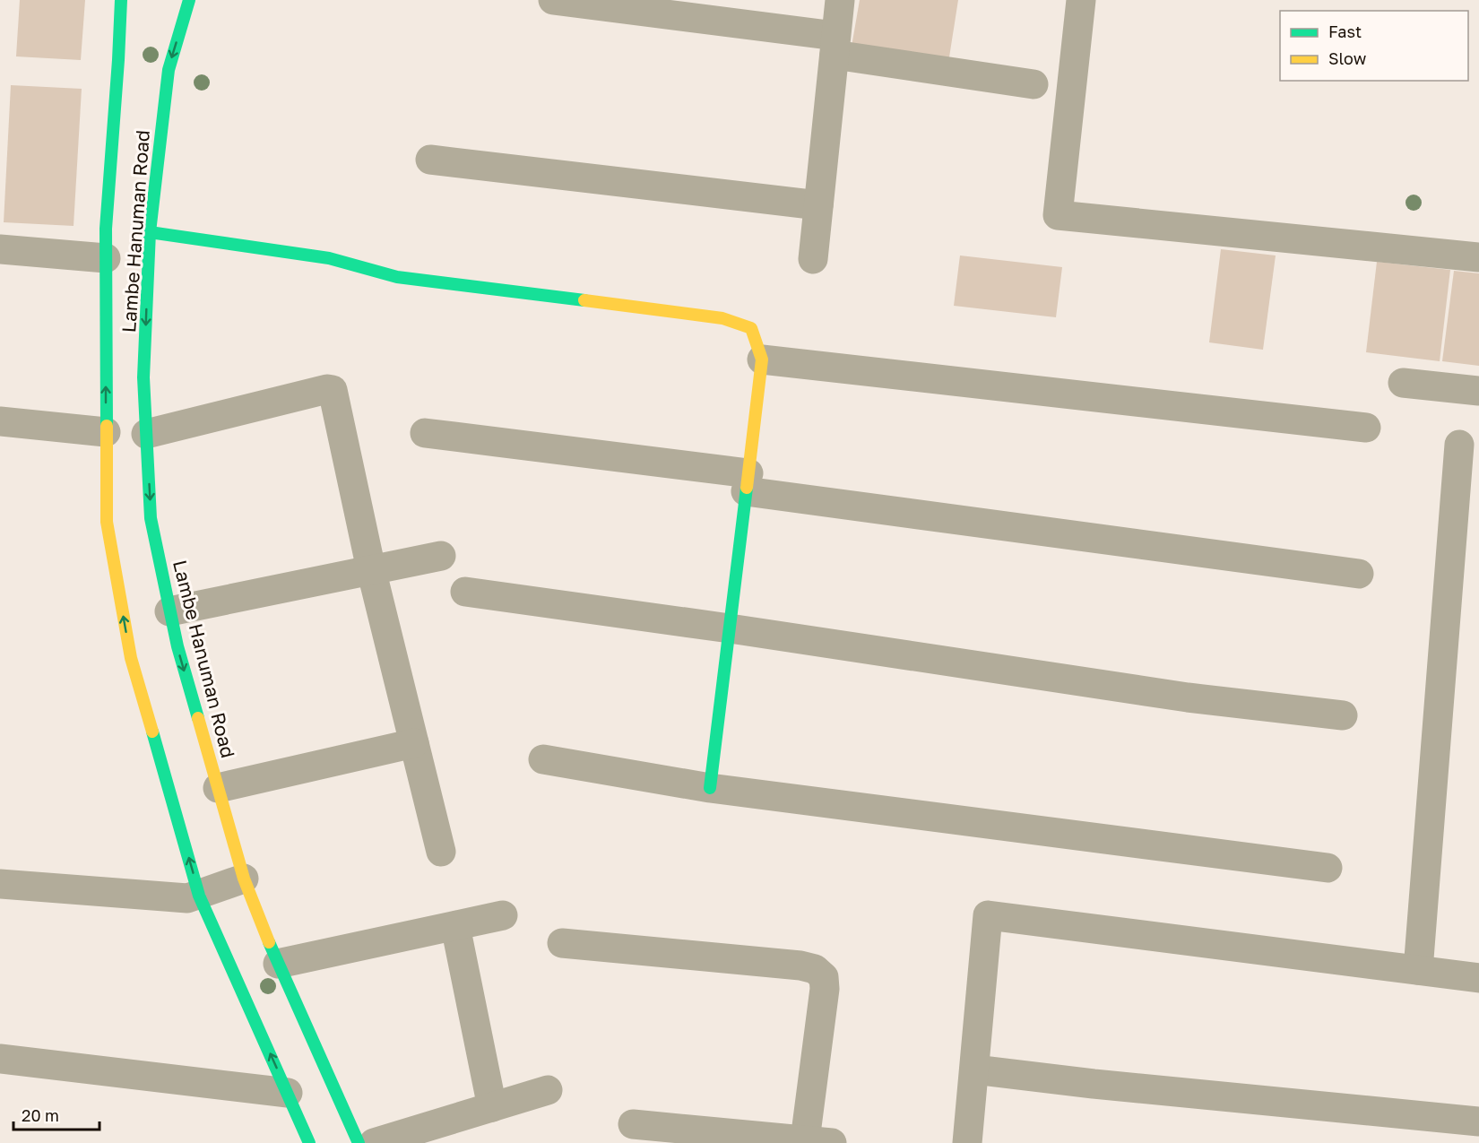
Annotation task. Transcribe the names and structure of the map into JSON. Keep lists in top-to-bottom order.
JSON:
{
  "streets": {
    "main road": ["Lambe Hanuman Road"]
  },
  "legend": ["Fast", "Slow"],
  "scale_bar": "20 m"
}
